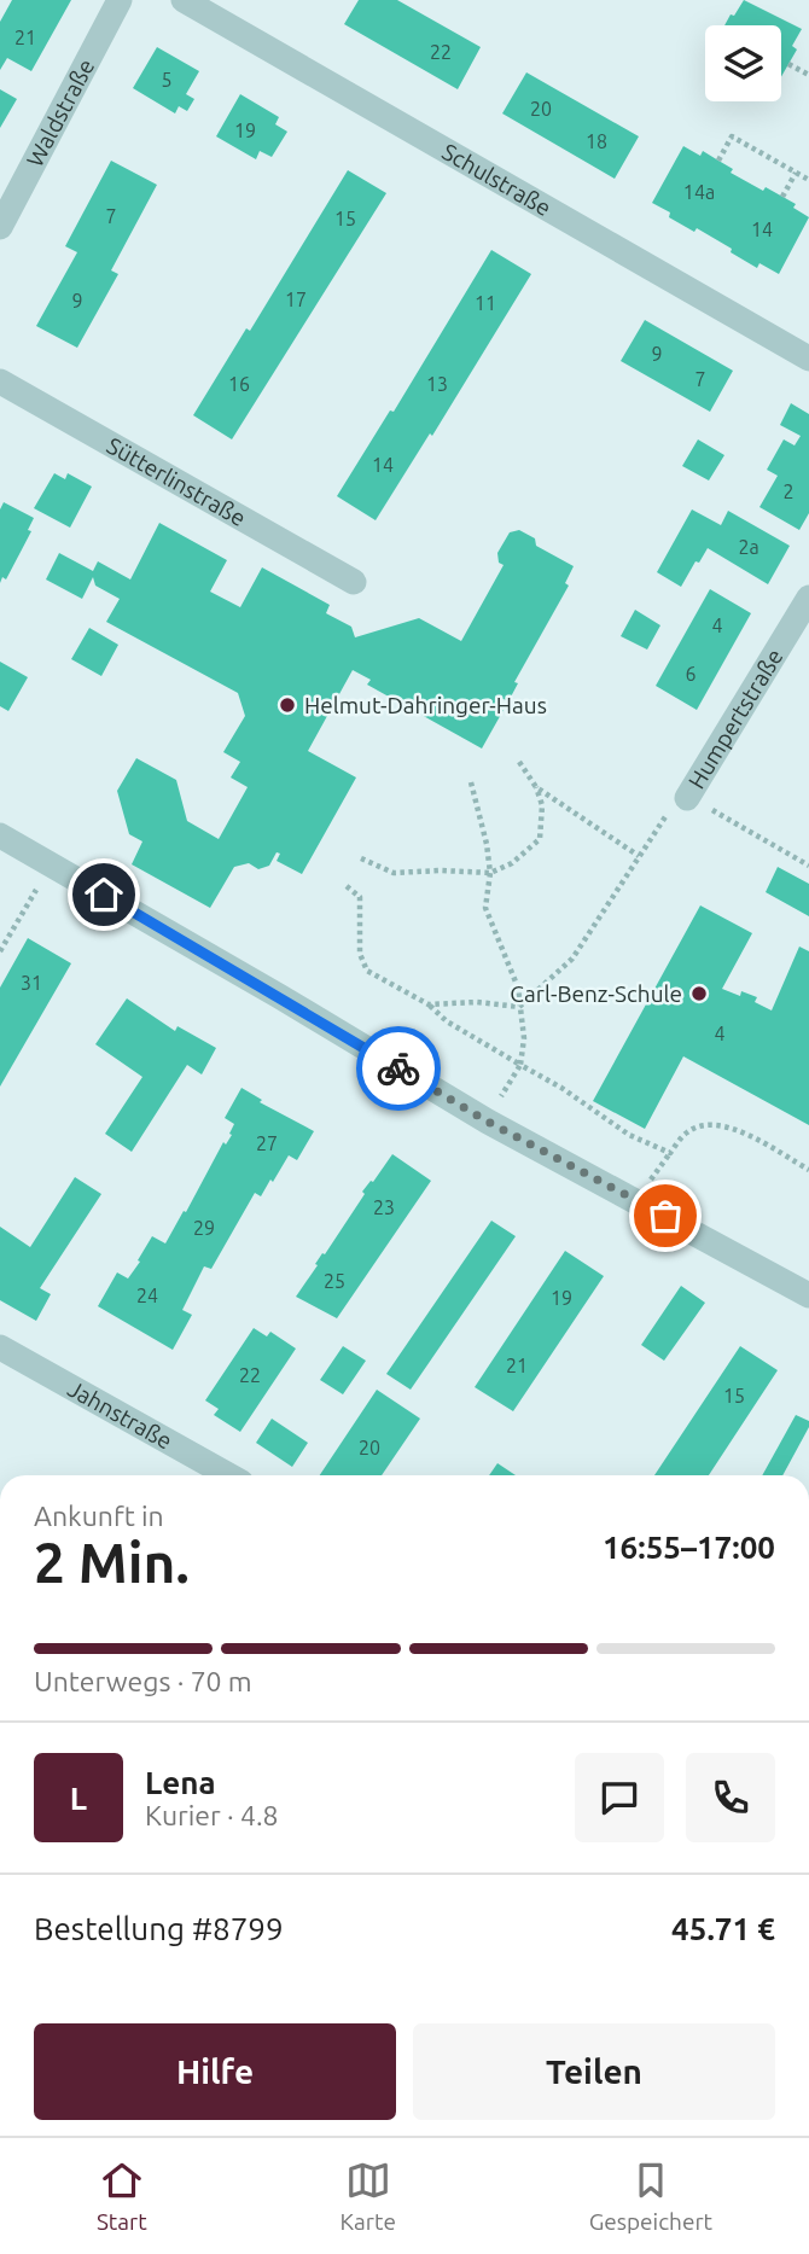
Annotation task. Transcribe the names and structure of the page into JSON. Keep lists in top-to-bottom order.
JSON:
{
  "streets": {
    "street": [
      "Waldstraße",
      "Schulstraße",
      "Sütterlinstraße",
      "Humpertstraße",
      "Jahnstraße"
    ]
  },
  "places": ["Helmut-Dahringer-Haus", "Carl-Benz-Schule"],
  "house_numbers": [
    "21",
    "22",
    "5",
    "20",
    "19",
    "18",
    "14a",
    "7",
    "15",
    "14",
    "17",
    "9",
    "11",
    "9",
    "7",
    "16",
    "13",
    "14",
    "2",
    "2a",
    "4",
    "6",
    "31",
    "4",
    "27",
    "23",
    "29",
    "25",
    "24",
    "19",
    "21",
    "22",
    "15",
    "20"
  ],
  "page": {
    "heading": ["2 Min.", "Ankunft in", "16:55–17:00"],
    "panel": [
      "Lena",
      "Kurier · 4.8",
      "Bestellung #8799",
      "45.71 €"
    ],
    "bar": "Unterwegs · 70 m",
    "round": "L",
    "buttons": ["Hilfe", "Teilen"],
    "tabs": ["Start", "Karte", "Gespeichert"]
  }
}
